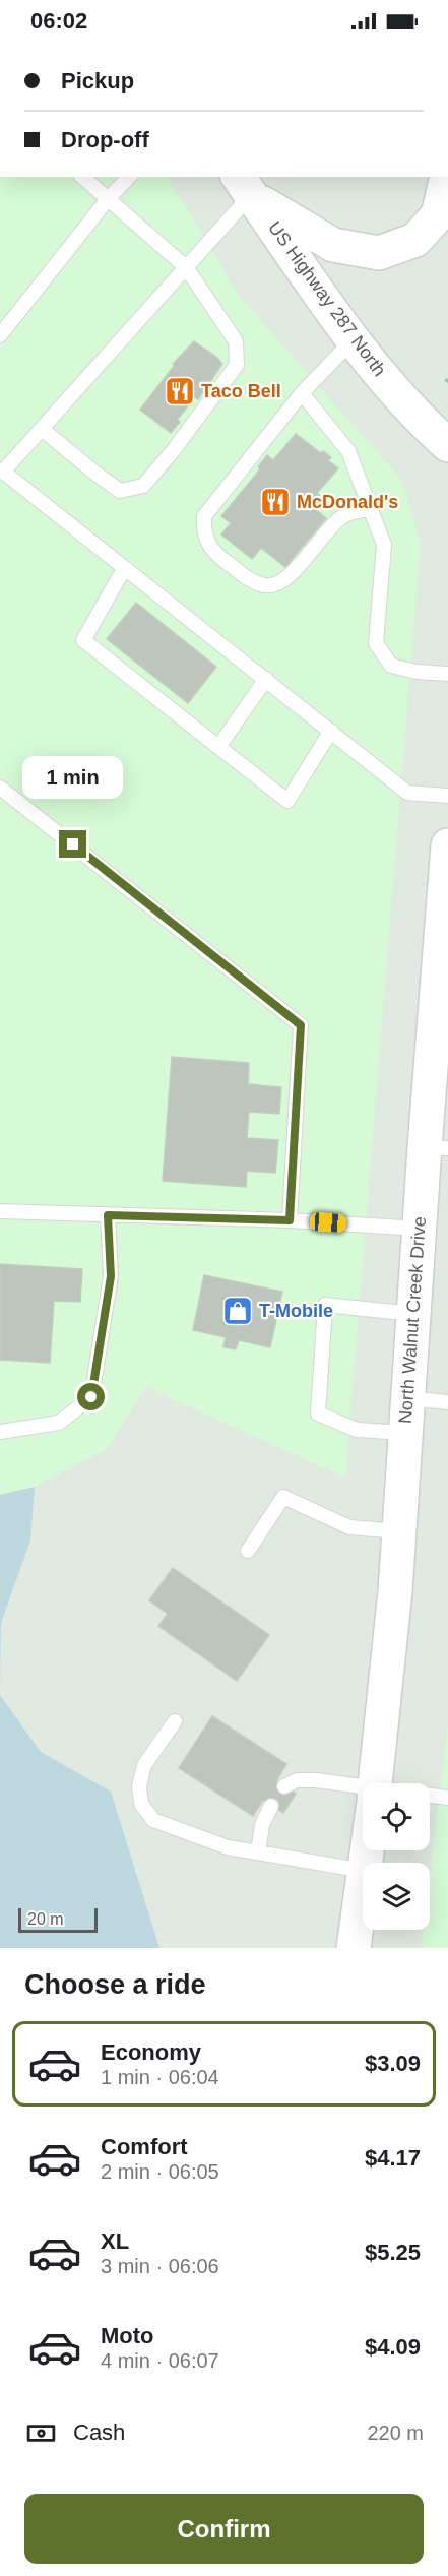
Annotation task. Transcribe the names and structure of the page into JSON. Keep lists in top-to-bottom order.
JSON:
{
  "streets": {
    "main road": ["US Highway 287 North", "North Walnut Creek Drive"]
  },
  "places": {
    "restaurant": ["Taco Bell", "McDonald's"],
    "shop": ["T-Mobile"]
  },
  "scale_bar": "20 m",
  "page": {
    "status": "06:02",
    "banner": ["Pickup", "Drop-off"],
    "bubble": "1 min",
    "scale": "20 m",
    "heading": "Choose a ride",
    "list": [
      {
        "name": "Economy",
        "note": "1 min · 06:04",
        "value": "$3.09"
      },
      {
        "name": "Comfort",
        "note": "2 min · 06:05",
        "value": "$4.17"
      },
      {
        "name": "XL",
        "note": "3 min · 06:06",
        "value": "$5.25"
      },
      {
        "name": "Moto",
        "note": "4 min · 06:07",
        "value": "$4.09"
      }
    ],
    "pay": ["Cash", "220 m"],
    "buttons": "Confirm"
  }
}
